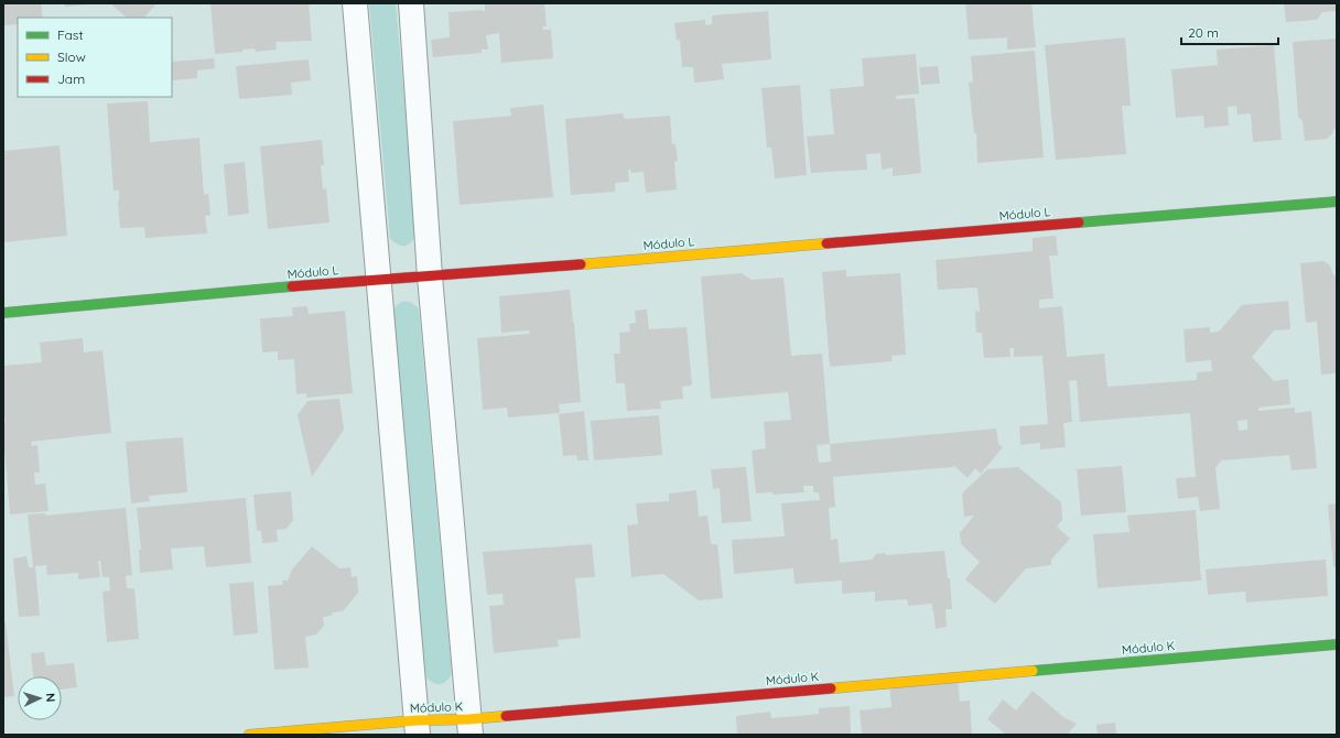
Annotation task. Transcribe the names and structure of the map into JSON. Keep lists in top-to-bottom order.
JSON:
{
  "streets": {
    "street": ["Módulo L", "Módulo K"]
  },
  "legend": ["Fast", "Slow", "Jam"],
  "scale_bar": "20 m",
  "north": "right"
}
